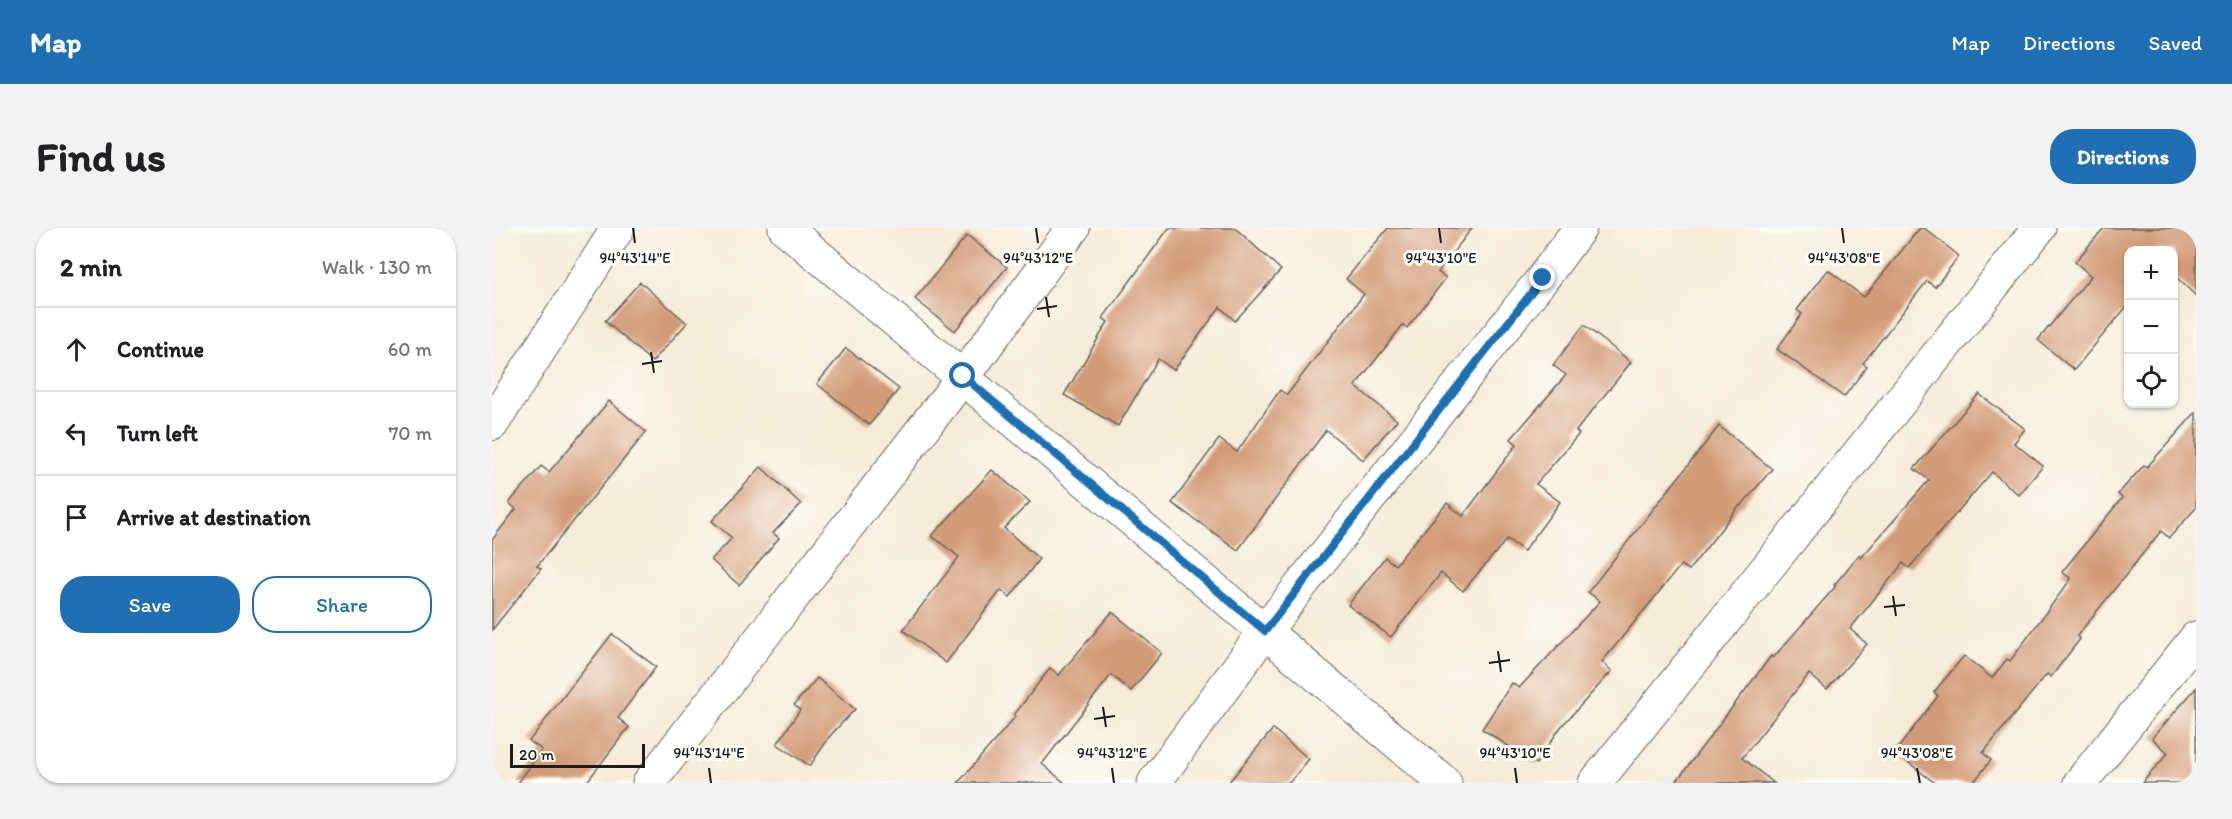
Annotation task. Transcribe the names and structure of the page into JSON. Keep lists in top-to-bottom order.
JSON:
{
  "scale_bar": "20 m",
  "page": {
    "header": "Map",
    "nav": ["Map", "Directions", "Saved"],
    "buttons": [
      "Directions",
      ["Save", "Share"]
    ],
    "title": "Find us",
    "heading": ["2 min", "Walk · 130 m"],
    "map_buttons": ["+", "−"],
    "list": [
      ["Continue", "60 m"],
      ["Turn left", "70 m"],
      "Arrive at destination"
    ],
    "scale": "20 m"
  },
  "coordinates": [
    "94°43'14\"E",
    "94°43'12\"E",
    "94°43'10\"E",
    "94°43'08\"E"
  ]
}
